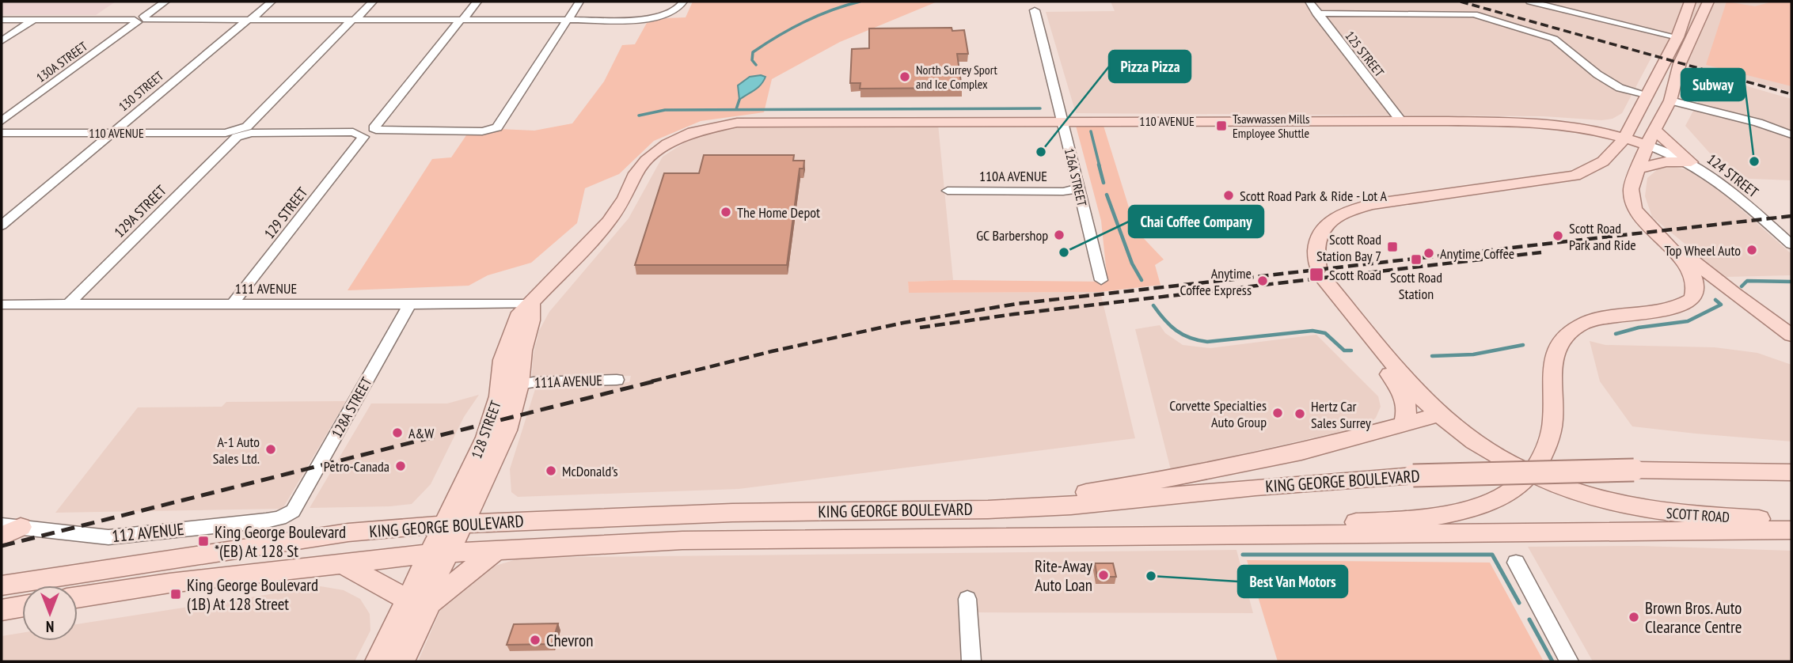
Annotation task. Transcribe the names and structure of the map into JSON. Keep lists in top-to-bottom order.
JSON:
{
  "streets": {
    "main road": [
      "110 AVENUE",
      "128 STREET",
      "KING GEORGE BOULEVARD",
      "SCOTT ROAD"
    ],
    "street": [
      "125 STREET",
      "130A STREET",
      "130 STREET",
      "110A AVENUE",
      "124 STREET",
      "126A STREET",
      "129A STREET",
      "129 STREET",
      "111 AVENUE",
      "111A AVENUE",
      "128A STREET",
      "112 AVENUE"
    ]
  },
  "crossings": [
    ["125 STREET", "110 AVENUE"],
    ["130 STREET", "110 AVENUE"],
    ["110 AVENUE", "124 STREET"],
    ["110 AVENUE", "126A STREET"],
    ["110 AVENUE", "129A STREET"],
    ["110 AVENUE", "129 STREET"],
    ["110 AVENUE", "128 STREET"],
    ["110A AVENUE", "126A STREET"],
    ["129A STREET", "111 AVENUE"],
    ["129 STREET", "111 AVENUE"],
    ["111 AVENUE", "128A STREET"],
    ["111 AVENUE", "128 STREET"],
    ["111A AVENUE", "128 STREET"],
    ["128A STREET", "112 AVENUE"],
    ["128 STREET", "KING GEORGE BOULEVARD"]
  ],
  "places": {
    "other": [
      "North Surrey Sport and Ice Complex",
      "Pizza Pizza",
      "Subway",
      "Scott Road Park & Ride - Lot A",
      "The Home Depot",
      "GC Barbershop",
      "Scott Road Park and Ride",
      "Top Wheel Auto",
      "Chai Coffee Company",
      "Anytime Coffee",
      "Anytime Coffee Express",
      "Corvette Specialties Auto Group",
      "Hertz Car Sales Surrey",
      "A&W",
      "A-1 Auto Sales Ltd.",
      "Petro-Canada",
      "McDonald's",
      "Rite-Away Auto Loan",
      "Best Van Motors",
      "Brown Bros. Auto Clearance Centre",
      "Chevron"
    ],
    "transit": [
      "Tsawwassen Mills Employee Shuttle",
      "Scott Road Station Bay 7",
      "Scott Road Station",
      "Scott Road",
      "King George Boulevard *(EB) At 128 St",
      "King George Boulevard (1B) At 128 Street"
    ]
  },
  "north": "bottom"
}
